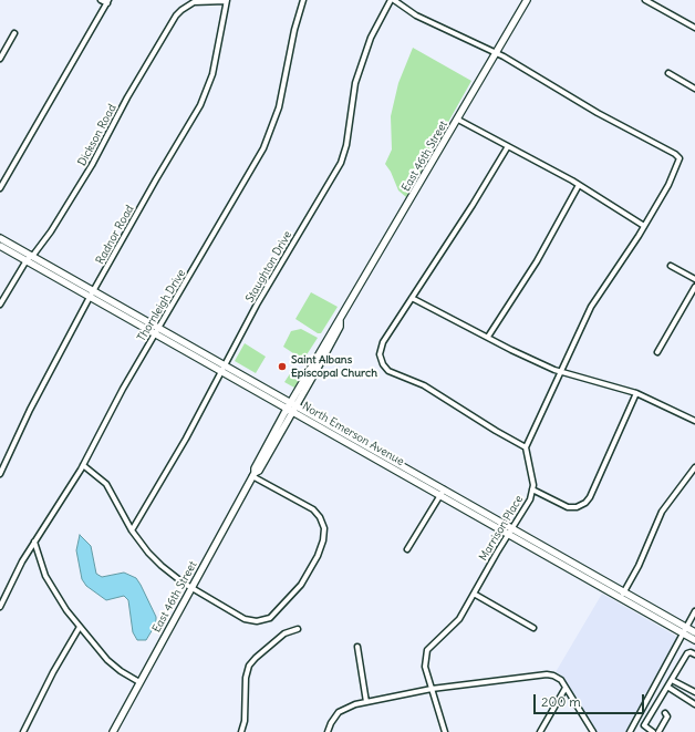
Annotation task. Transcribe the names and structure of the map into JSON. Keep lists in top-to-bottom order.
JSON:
{
  "streets": {
    "main road": ["East 46th Street", "North Emerson Avenue"],
    "street": [
      "Dickson Road",
      "Radnor Road",
      "Staughton Drive",
      "Thornleigh Drive",
      "Marrison Place"
    ]
  },
  "crossings": [
    ["Dickson Road", "Radnor Road"],
    ["Dickson Road", "North Emerson Avenue"],
    ["East 46th Street", "North Emerson Avenue"],
    ["Radnor Road", "North Emerson Avenue"],
    ["Staughton Drive", "North Emerson Avenue"],
    ["Thornleigh Drive", "North Emerson Avenue"],
    ["North Emerson Avenue", "Marrison Place"]
  ],
  "places": ["Saint Albans Episcopal Church"],
  "scale_bar": "200 m"
}
